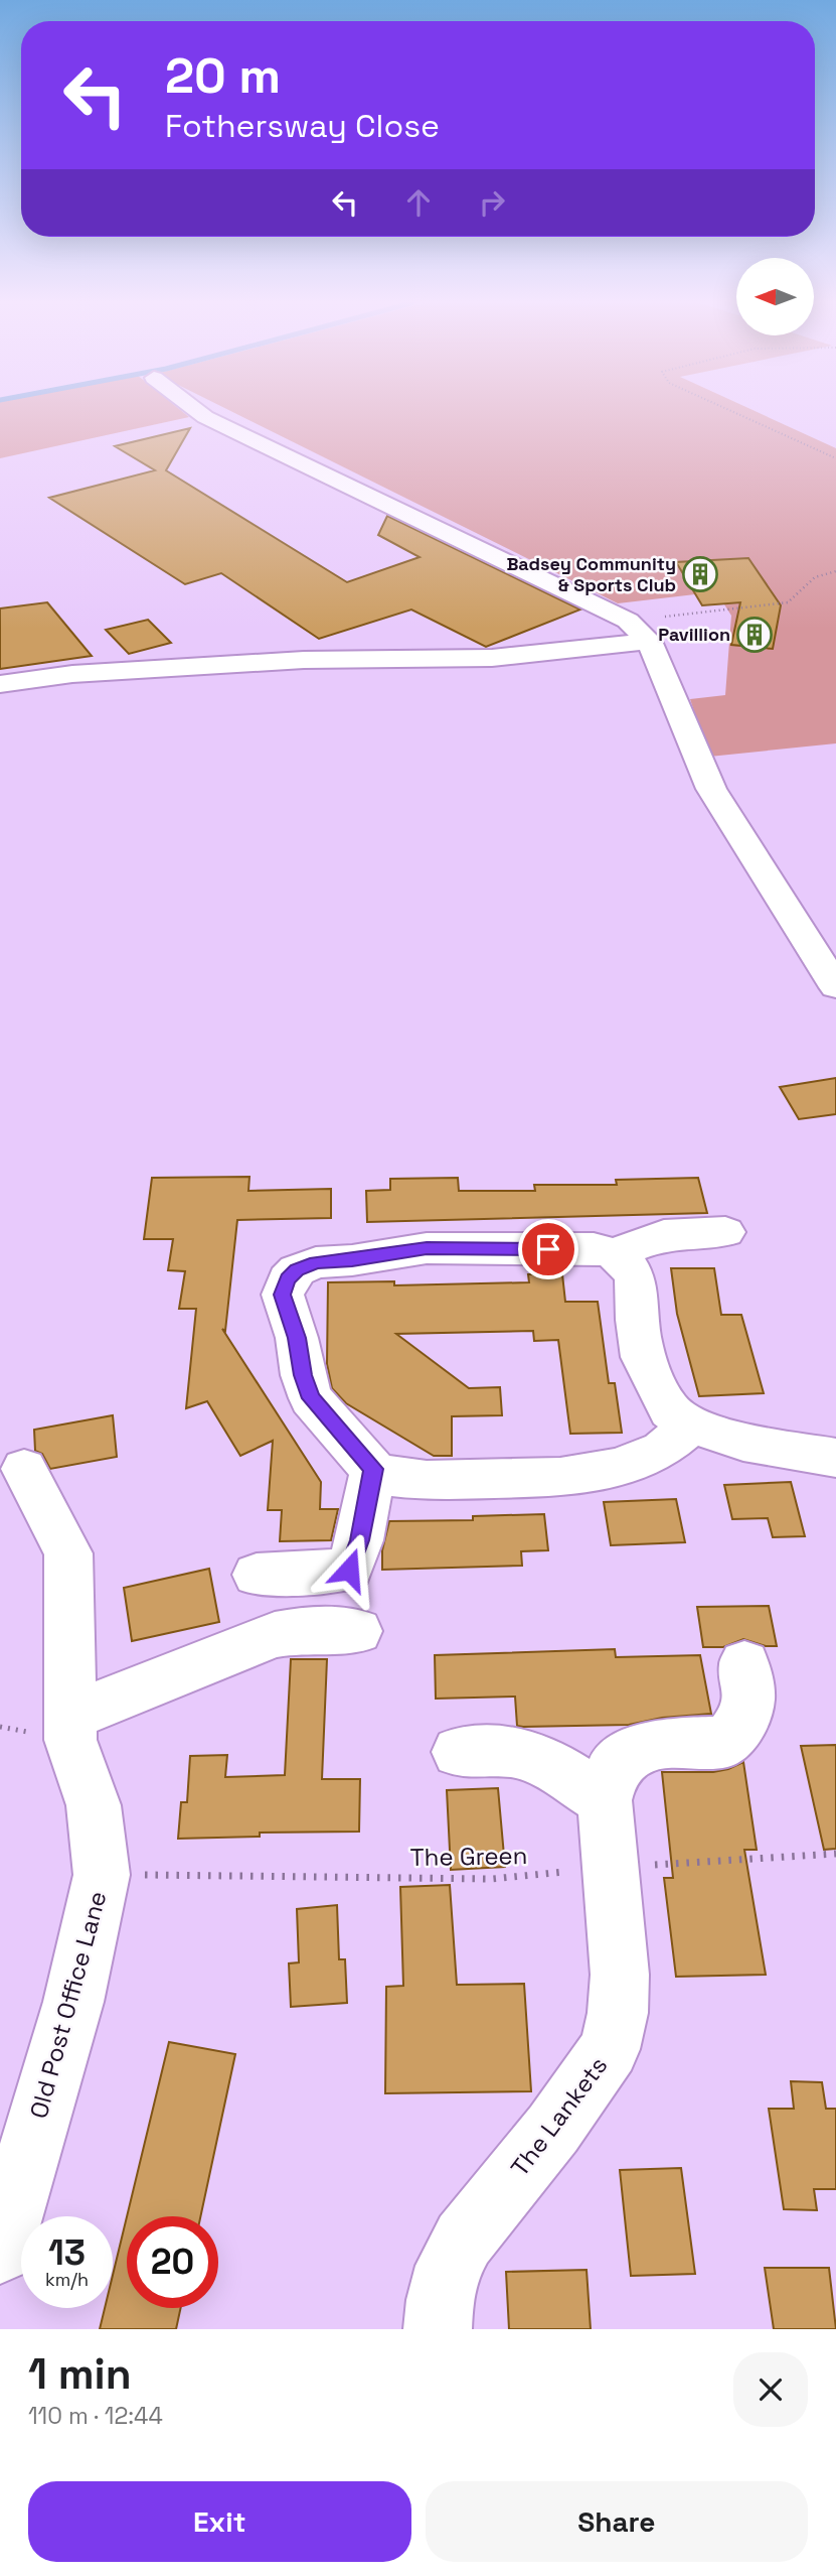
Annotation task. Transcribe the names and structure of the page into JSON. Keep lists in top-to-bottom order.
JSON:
{
  "streets": {
    "street": ["Old Post Office Lane", "The Lankets"],
    "path": ["The Green"]
  },
  "crossings": [
    ["The Green", "Old Post Office Lane"],
    ["The Green", "The Lankets"]
  ],
  "places": {
    "building": ["Badsey Community & Sports Club", "Pavillion"]
  },
  "north": "left",
  "page": {
    "turn": ["20 m", "Fothersway Close"],
    "speed": "13 km/h",
    "limit": "20",
    "heading": ["1 min", "110 m · 12:44"],
    "buttons": ["Exit", "Share"]
  }
}
